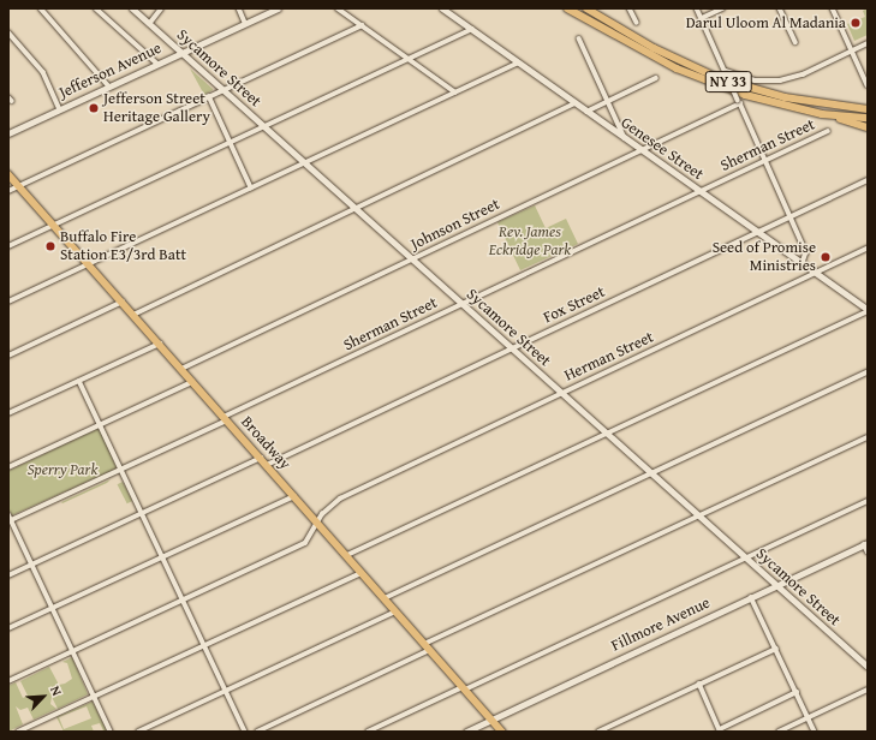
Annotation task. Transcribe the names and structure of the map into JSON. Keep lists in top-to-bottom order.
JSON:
{
  "streets": {
    "highway": ["NY 33"],
    "main road": ["Broadway"],
    "street": [
      "Sycamore Street",
      "Jefferson Avenue",
      "Sherman Street",
      "Genesee Street",
      "Johnson Street",
      "Fox Street",
      "Herman Street",
      "Fillmore Avenue"
    ]
  },
  "crossings": [
    ["Sycamore Street", "Jefferson Avenue"],
    ["Sycamore Street", "Sherman Street"],
    ["Sycamore Street", "Johnson Street"],
    ["Sycamore Street", "Fox Street"],
    ["Sycamore Street", "Herman Street"],
    ["Sycamore Street", "Fillmore Avenue"],
    ["Sherman Street", "Genesee Street"],
    ["Sherman Street", "Broadway"],
    ["Genesee Street", "Johnson Street"],
    ["Genesee Street", "Fox Street"],
    ["Genesee Street", "Herman Street"],
    ["Johnson Street", "Broadway"],
    ["Fox Street", "Broadway"],
    ["Herman Street", "Broadway"],
    ["Broadway", "Fillmore Avenue"]
  ],
  "parks": ["Rev. James Eckridge Park", "Sperry Park"],
  "places": [
    "Darul Uloom Al Madania",
    "Jefferson Street Heritage Gallery",
    "Buffalo Fire Station E3/3rd Batt",
    "Seed of Promise Ministries"
  ],
  "north": "top right"
}
